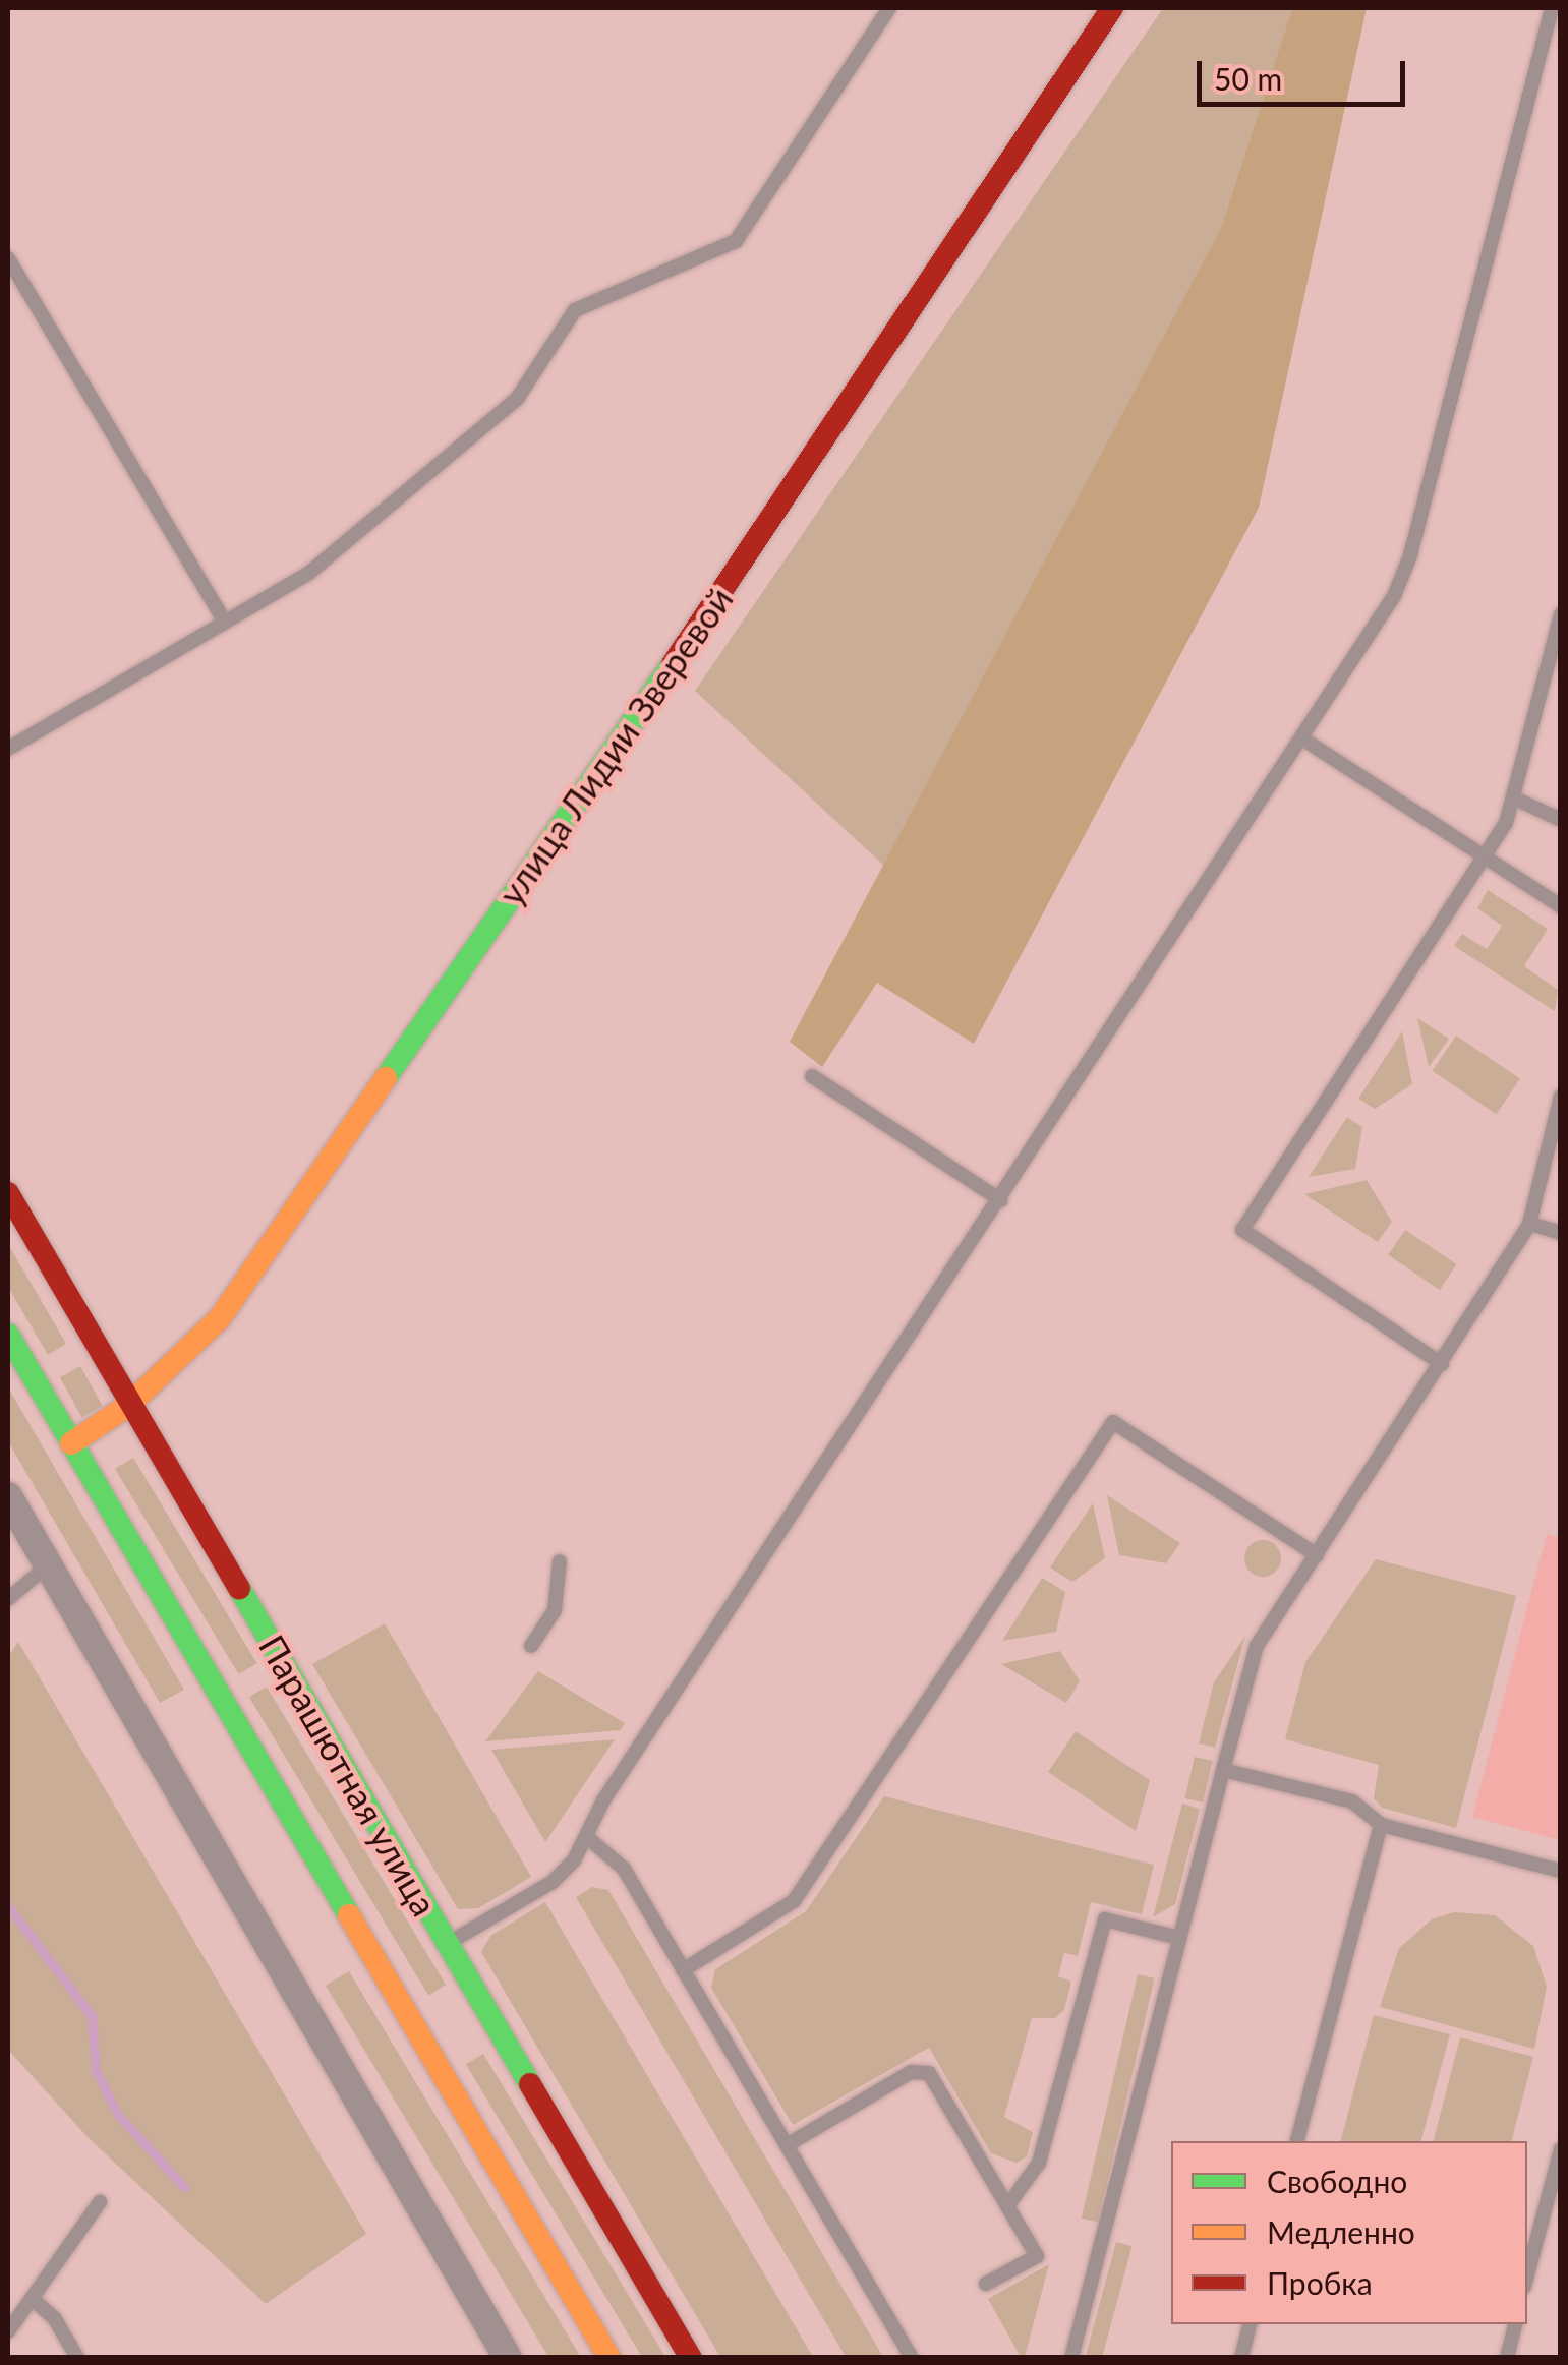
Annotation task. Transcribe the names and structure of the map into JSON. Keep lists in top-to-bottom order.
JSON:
{
  "streets": {
    "main road": ["улица Лидии Зверевой", "Парашютная улица"]
  },
  "crossings": [
    ["улица Лидии Зверевой", "Парашютная улица"]
  ],
  "legend": ["Свободно", "Медленно", "Пробка"],
  "scale_bar": "50 m"
}
